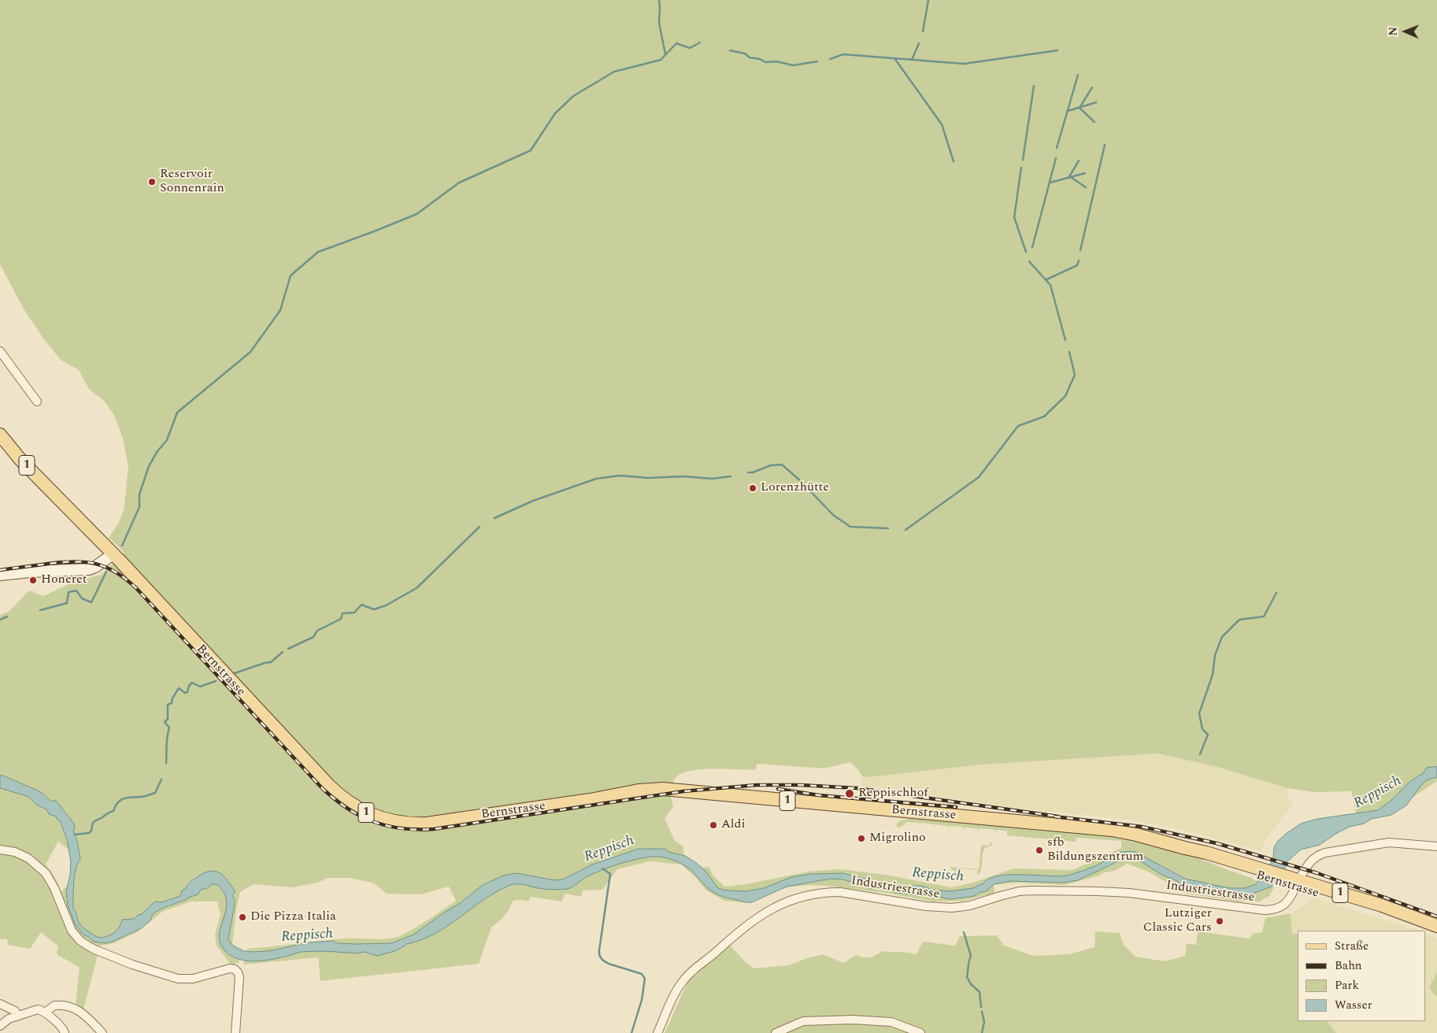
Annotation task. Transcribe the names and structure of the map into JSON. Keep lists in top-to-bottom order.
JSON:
{
  "streets": {
    "main road": ["1", "Bernstrasse"],
    "street": ["Industriestrasse"]
  },
  "crossings": [
    ["Bernstrasse", "Industriestrasse"]
  ],
  "water": ["Reppisch"],
  "places": [
    "Reservoir Sonnenrain",
    "Lorenzhütte",
    "Honeret",
    "Reppischhof",
    "Aldi",
    "Migrolino",
    "sfb Bildungszentrum",
    "Die Pizza Italia",
    "Lutziger Classic Cars"
  ],
  "legend": [
    "Straße",
    "Bahn",
    "Park",
    "Wasser"
  ],
  "north": "left"
}
